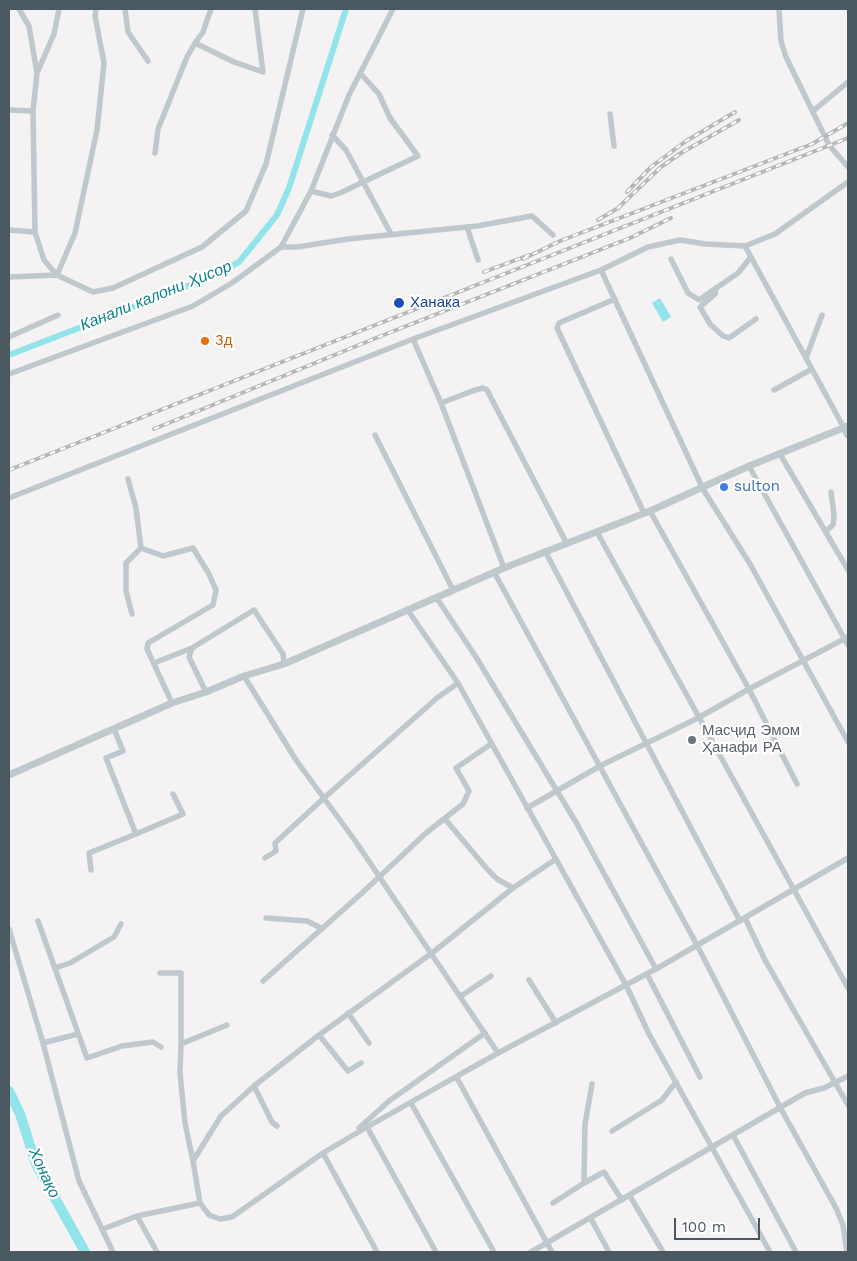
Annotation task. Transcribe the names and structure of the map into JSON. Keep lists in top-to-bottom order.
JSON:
{
  "water": ["Канали калони Ҳисор", "Хонақо"],
  "places": [
    "Ханака",
    "3д",
    "sulton",
    "Масҷид Эмом Ҳанафи РА"
  ],
  "scale_bar": "100 m"
}
